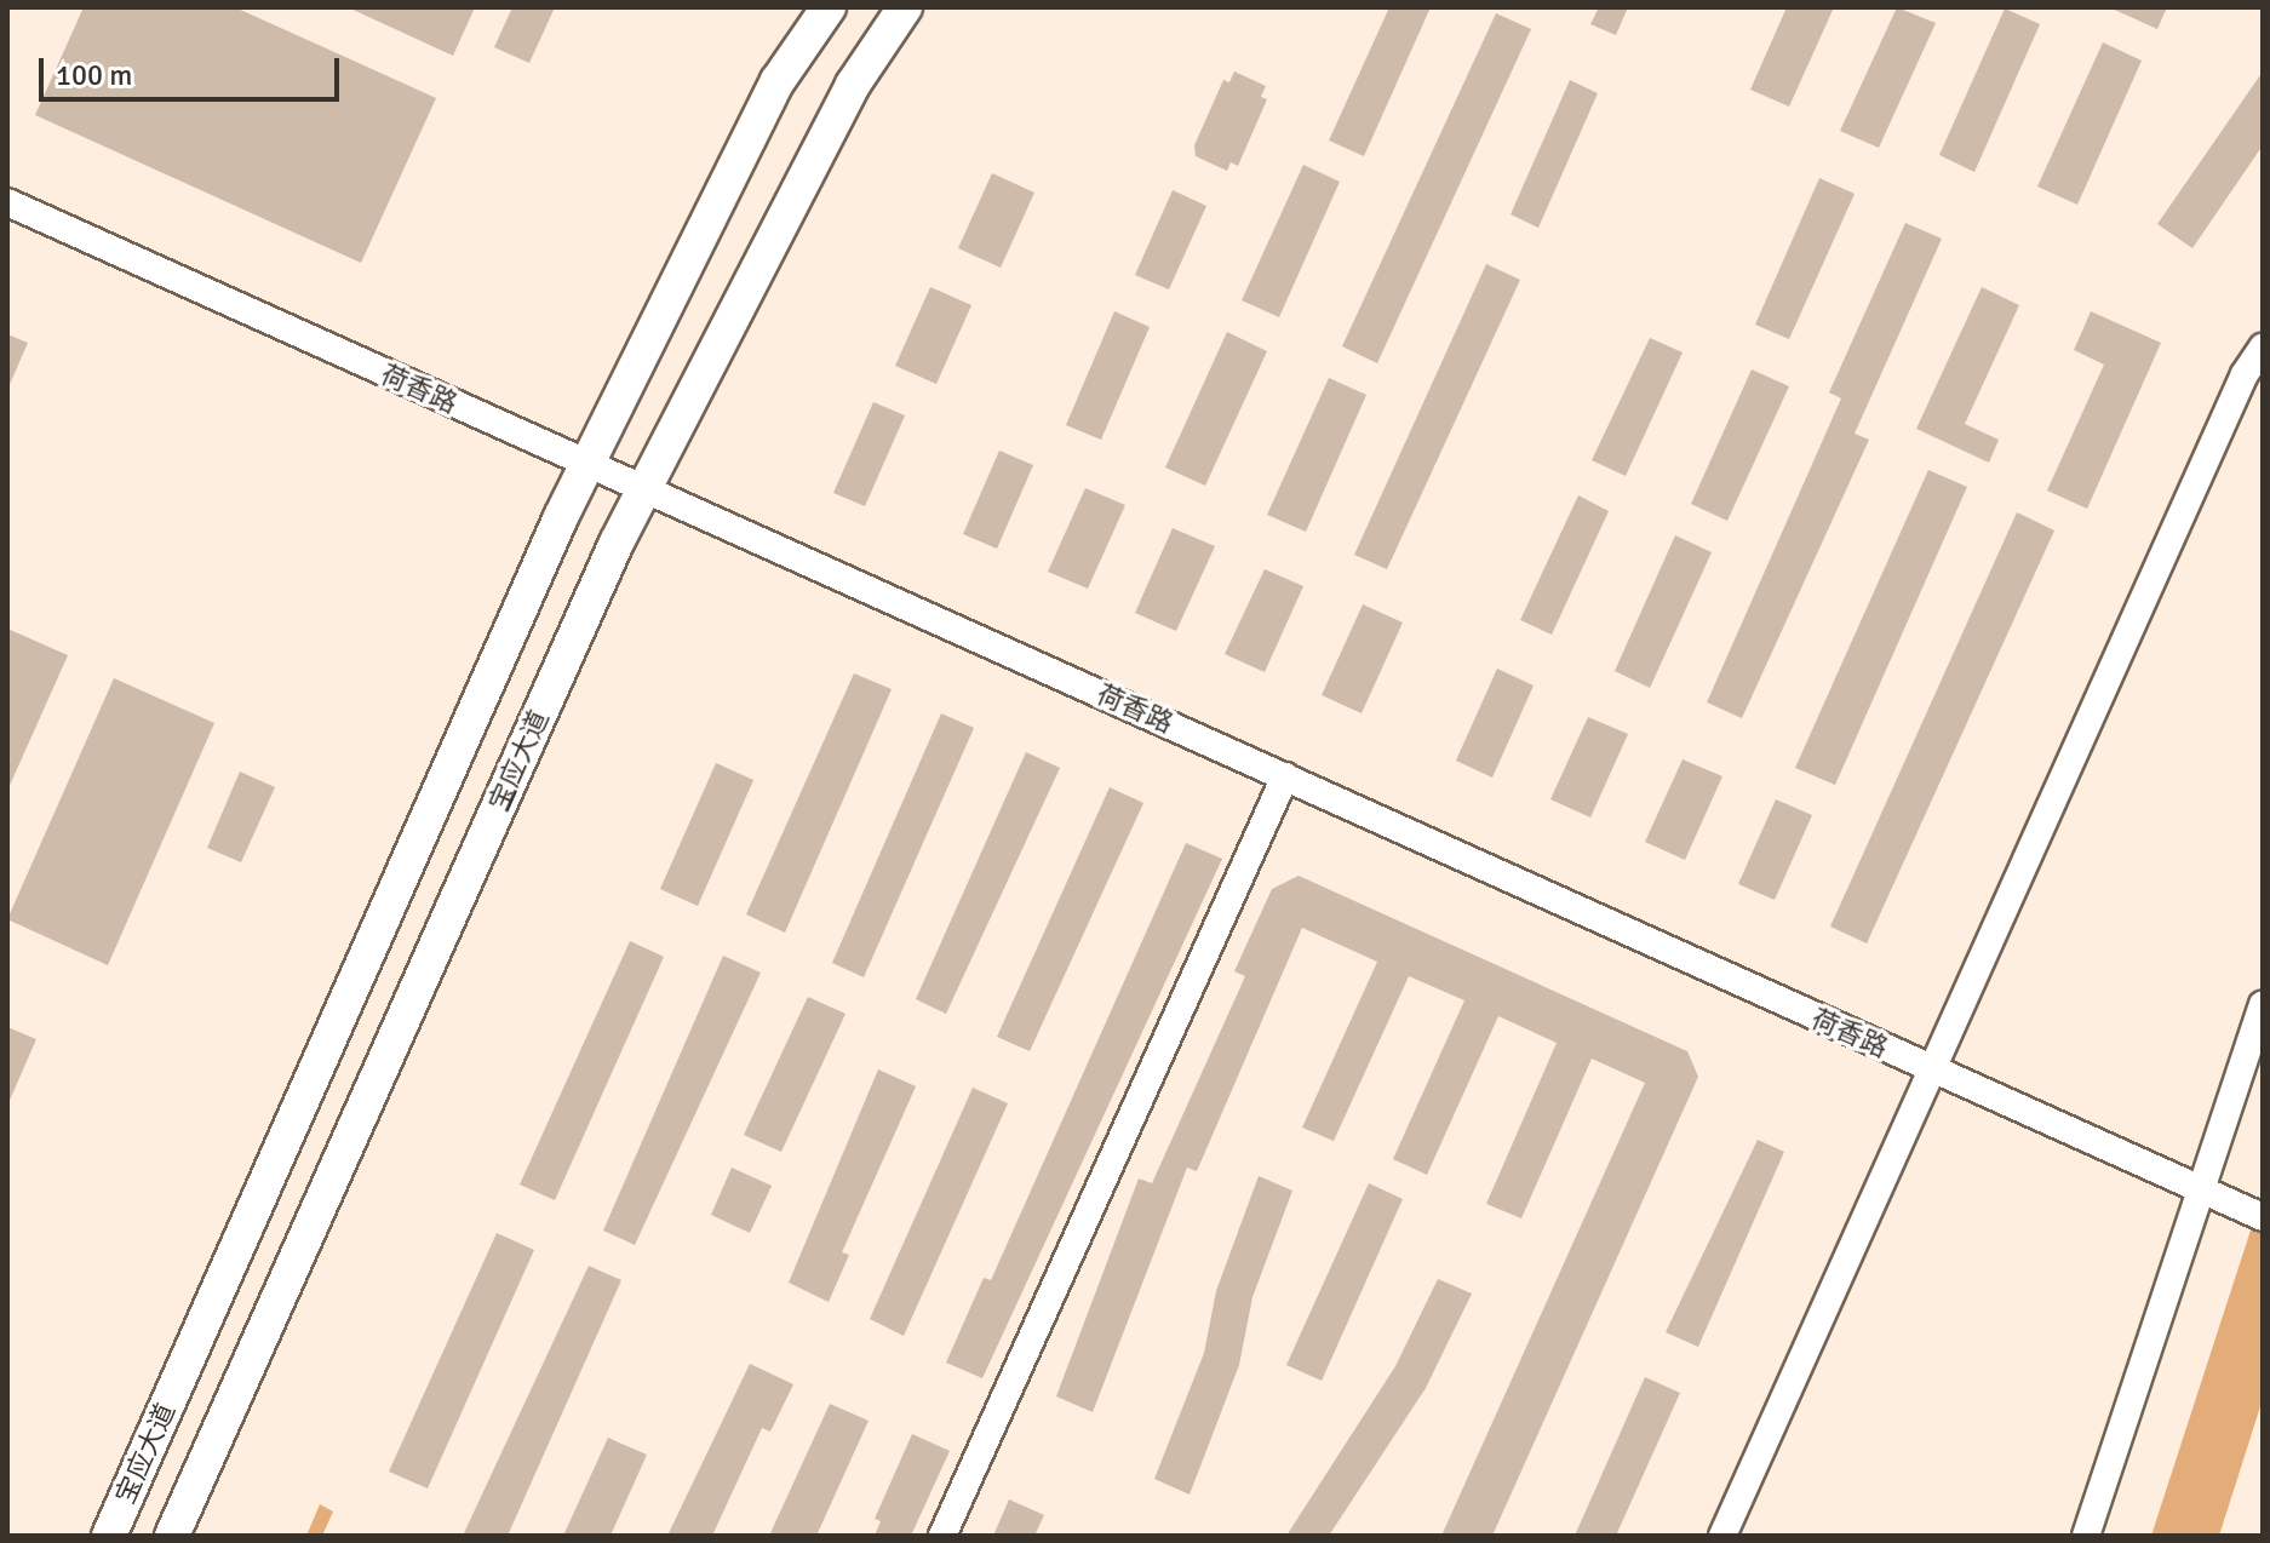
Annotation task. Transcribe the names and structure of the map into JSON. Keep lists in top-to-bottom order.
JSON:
{
  "streets": {
    "main road": ["宝应大道"],
    "street": ["荷香路"]
  },
  "crossings": [
    ["荷香路", "宝应大道"]
  ],
  "scale_bar": "100 m"
}
